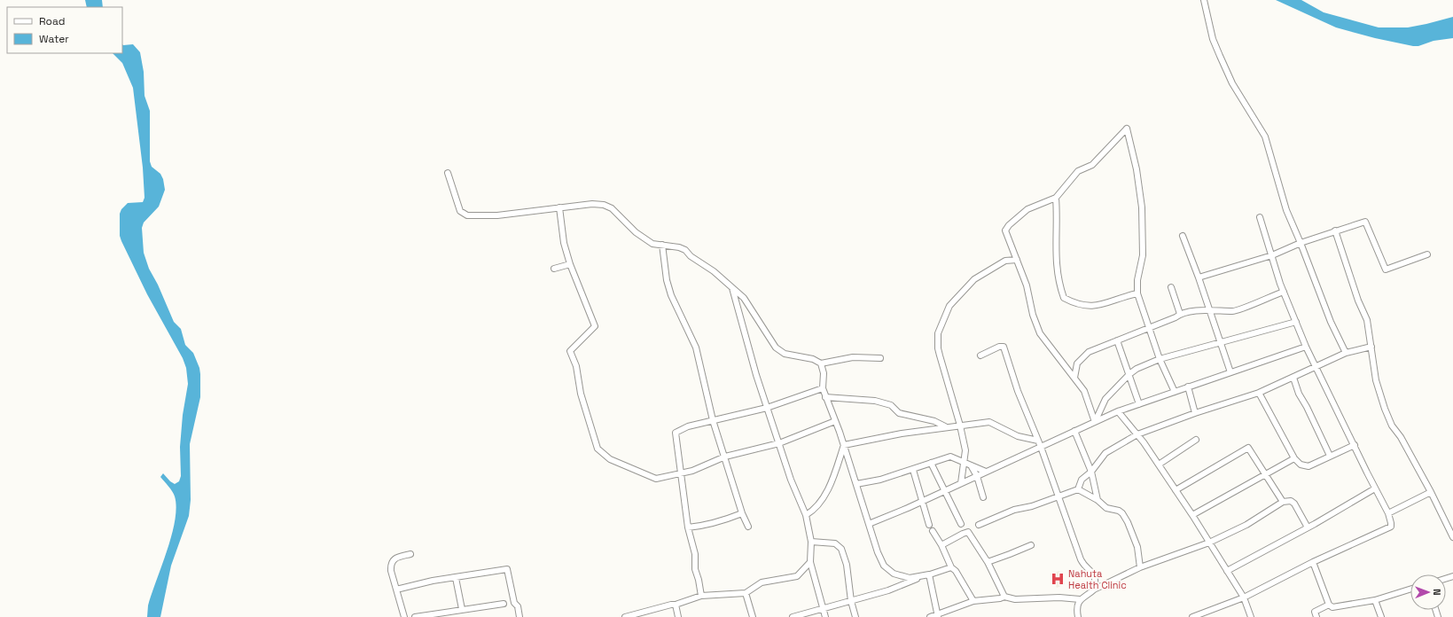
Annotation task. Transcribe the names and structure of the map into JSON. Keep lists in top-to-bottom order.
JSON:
{
  "places": {
    "hospital": ["Nahuta Health Clinic"]
  },
  "legend": ["Road", "Water"],
  "north": "right"
}
